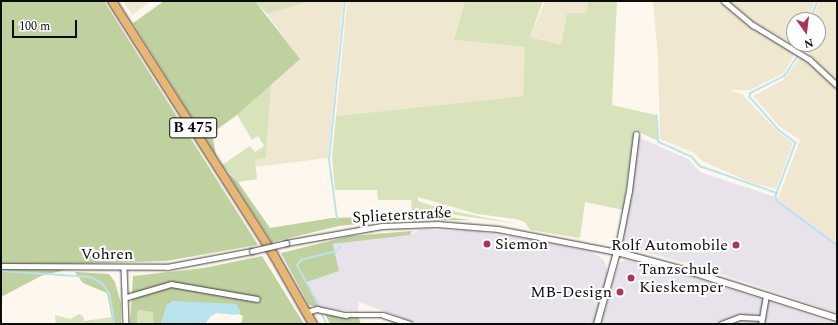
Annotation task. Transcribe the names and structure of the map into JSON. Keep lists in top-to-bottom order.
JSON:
{
  "streets": {
    "main road": ["B 475"],
    "street": ["Splieterstraße", "Vohren"]
  },
  "crossings": [
    ["Splieterstraße", "Vohren"]
  ],
  "places": [
    "Siemon",
    "Rolf Automobile",
    "Tanzschule Kieskemper",
    "MB-Design"
  ],
  "scale_bar": "100 m",
  "north": "bottom"
}
